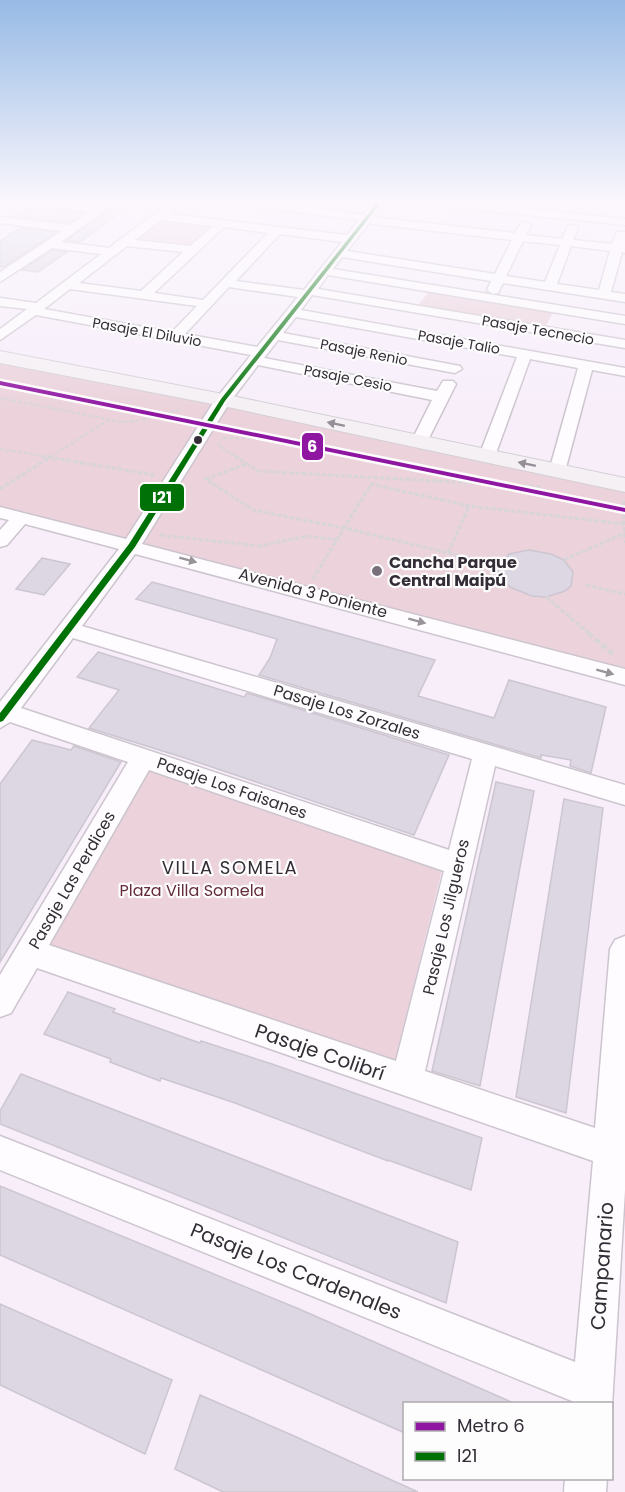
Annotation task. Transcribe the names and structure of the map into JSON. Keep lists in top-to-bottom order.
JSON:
{
  "streets": {
    "street": [
      "Pasaje Tecnecio",
      "Pasaje El Diluvio",
      "Pasaje Talio",
      "Pasaje Renio",
      "Pasaje Cesio",
      "Avenida 3 Poniente",
      "Pasaje Los Zorzales",
      "Pasaje Los Faisanes",
      "Pasaje Las Perdices",
      "Pasaje Los Jilgueros",
      "Pasaje Colibrí",
      "Campanario",
      "Pasaje Los Cardenales"
    ]
  },
  "crossings": [
    ["Pasaje El Diluvio", "Pasaje Cesio"],
    ["Pasaje Los Zorzales", "Pasaje Los Jilgueros"],
    ["Pasaje Los Faisanes", "Pasaje Las Perdices"],
    ["Pasaje Los Faisanes", "Pasaje Los Jilgueros"],
    ["Pasaje Las Perdices", "Pasaje Colibrí"],
    ["Pasaje Los Jilgueros", "Pasaje Colibrí"],
    ["Pasaje Colibrí", "Campanario"],
    ["Campanario", "Pasaje Los Cardenales"]
  ],
  "one_way": ["Avenida 3 Poniente"],
  "districts": ["VILLA SOMELA"],
  "parks": ["Plaza Villa Somela"],
  "places": ["Cancha Parque Central Maipú"],
  "lines": ["transit line I21", "metro line 6"],
  "legend": ["Metro 6", "I21"]
}
